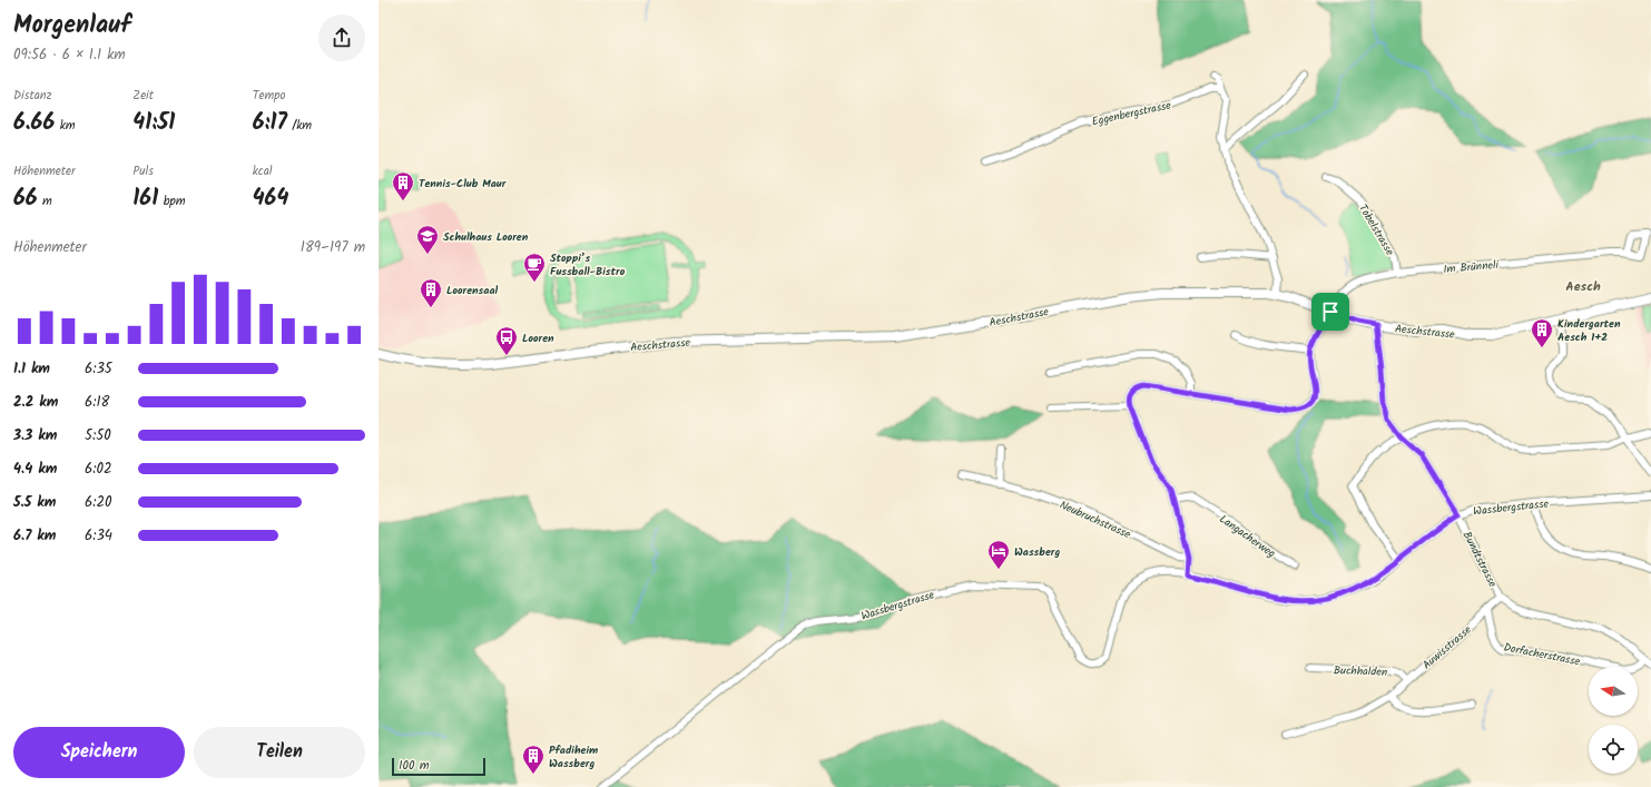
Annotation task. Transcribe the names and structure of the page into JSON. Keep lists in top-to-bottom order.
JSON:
{
  "streets": {
    "main road": ["Aeschstrasse"],
    "street": [
      "Eggenbergstrasse",
      "Tobelstrasse",
      "Im Brünneli",
      "Wassbergstrasse",
      "Neubruchstrasse",
      "Langacherweg",
      "Bundtstrasse",
      "Auwisstrasse",
      "Dorfacherstrasse",
      "Buchhalden"
    ]
  },
  "crossings": [
    ["Tobelstrasse", "Im Brünneli"],
    ["Im Brünneli", "Aeschstrasse"],
    ["Aeschstrasse", "Bundtstrasse"],
    ["Wassbergstrasse", "Bundtstrasse"],
    ["Bundtstrasse", "Auwisstrasse"],
    ["Bundtstrasse", "Dorfacherstrasse"],
    ["Auwisstrasse", "Dorfacherstrasse"],
    ["Auwisstrasse", "Buchhalden"]
  ],
  "districts": ["Aesch"],
  "places": {
    "building": [
      "Tennis-Club Maur",
      "Loorensaal",
      "Kindergarten Aesch 1+2",
      "Pfadiheim Wassberg"
    ],
    "school or university": ["Schulhaus Looren"],
    "cafe": ["Stoppi’s Fussball-Bistro"],
    "bus stop": ["Looren"],
    "hotel": ["Wassberg"]
  },
  "scale_bar": "100 m",
  "north": "left",
  "page": {
    "heading": ["Morgenlauf", "09:56 · 6 × 1.1 km"],
    "stats": [
      ["Distanz", "6.66 km"],
      ["Zeit", "41:51"],
      ["Tempo", "6:17 /km"],
      ["Höhenmeter", "66 m"],
      ["Puls", "161 bpm"],
      ["kcal", "464"]
    ],
    "chart": ["Höhenmeter", "189–197 m"],
    "list": [
      {
        "name": "1.1 km",
        "note": "6:35"
      },
      {
        "name": "2.2 km",
        "note": "6:18"
      },
      {
        "name": "3.3 km",
        "note": "5:50"
      },
      {
        "name": "4.4 km",
        "note": "6:02"
      },
      {
        "name": "5.5 km",
        "note": "6:20"
      },
      {
        "name": "6.7 km",
        "note": "6:34"
      }
    ],
    "buttons": ["Speichern", "Teilen"],
    "scale": "100 m"
  }
}
